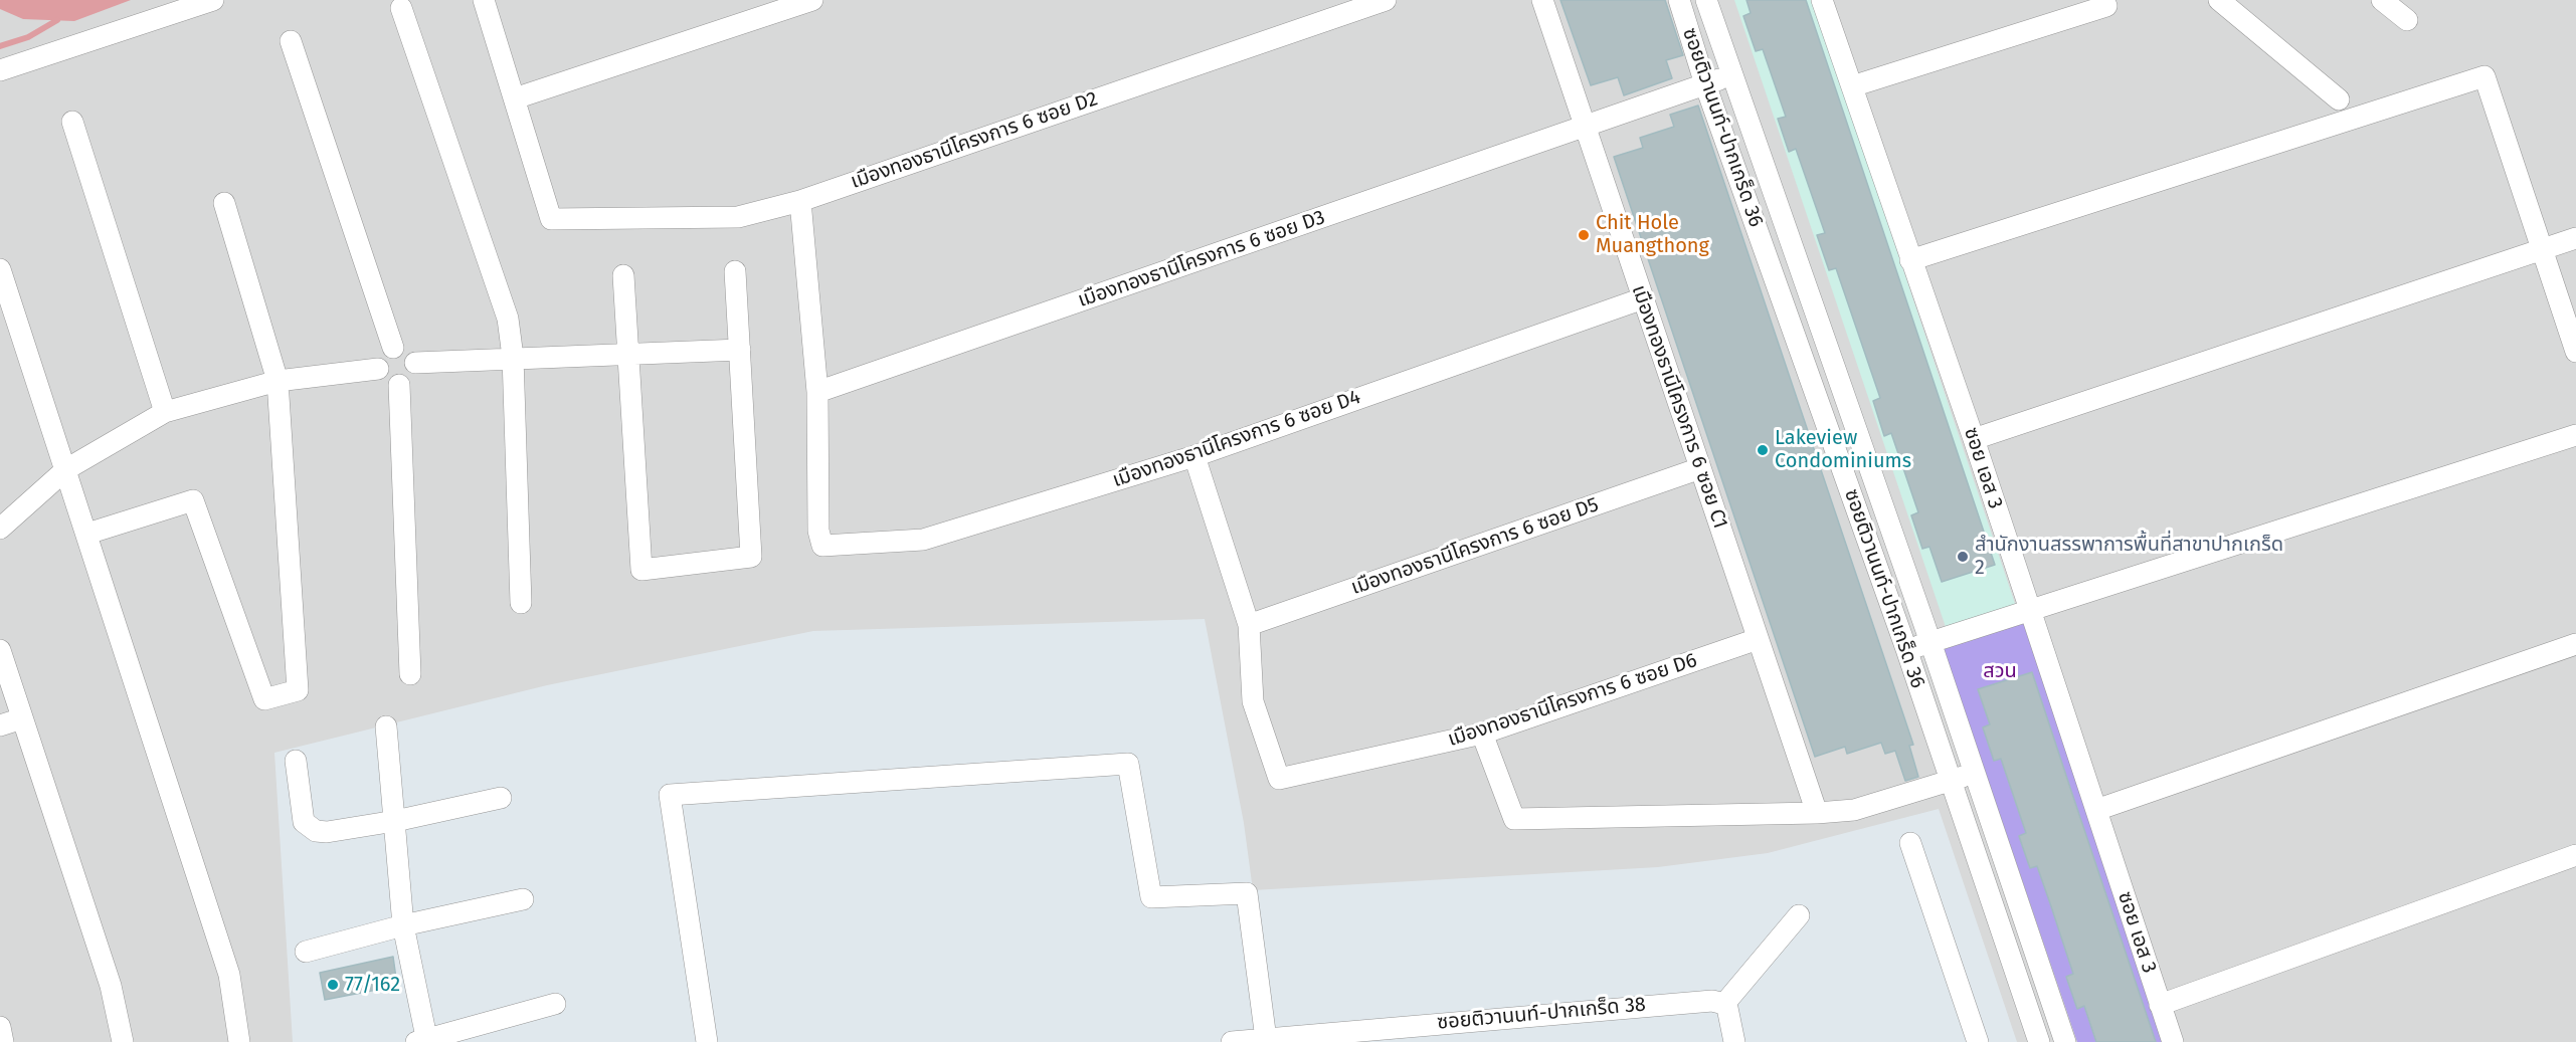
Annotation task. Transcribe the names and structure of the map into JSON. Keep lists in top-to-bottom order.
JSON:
{
  "streets": {
    "street": [
      "ซอยติวานนท์-ปากเกร็ด 36",
      "เมืองทองธานีโครงการ 6 ซอย D2",
      "เมืองทองธานีโครงการ 6 ซอย D3",
      "เมืองทองธานีโครงการ 6 ซอย C1",
      "เมืองทองธานีโครงการ 6 ซอย D4",
      "ซอย เอส 3",
      "เมืองทองธานีโครงการ 6 ซอย D5",
      "เมืองทองธานีโครงการ 6 ซอย D6",
      "ซอยติวานนท์-ปากเกร็ด 38"
    ]
  },
  "crossings": [
    ["ซอยติวานนท์-ปากเกร็ด 36", "เมืองทองธานีโครงการ 6 ซอย D3"],
    ["เมืองทองธานีโครงการ 6 ซอย D3", "เมืองทองธานีโครงการ 6 ซอย C1"],
    ["เมืองทองธานีโครงการ 6 ซอย D3", "เมืองทองธานีโครงการ 6 ซอย D4"],
    ["เมืองทองธานีโครงการ 6 ซอย C1", "เมืองทองธานีโครงการ 6 ซอย D4"],
    ["เมืองทองธานีโครงการ 6 ซอย C1", "เมืองทองธานีโครงการ 6 ซอย D5"],
    ["เมืองทองธานีโครงการ 6 ซอย C1", "เมืองทองธานีโครงการ 6 ซอย D6"],
    ["เมืองทองธานีโครงการ 6 ซอย D5", "เมืองทองธานีโครงการ 6 ซอย D6"]
  ],
  "parks": ["สวน"],
  "places": [
    "Chit Hole Muangthong",
    "Lakeview Condominiums",
    "สำนักงานสรรพาการพื้นที่สาขาปากเกร็ด 2",
    "77/162"
  ]
}
